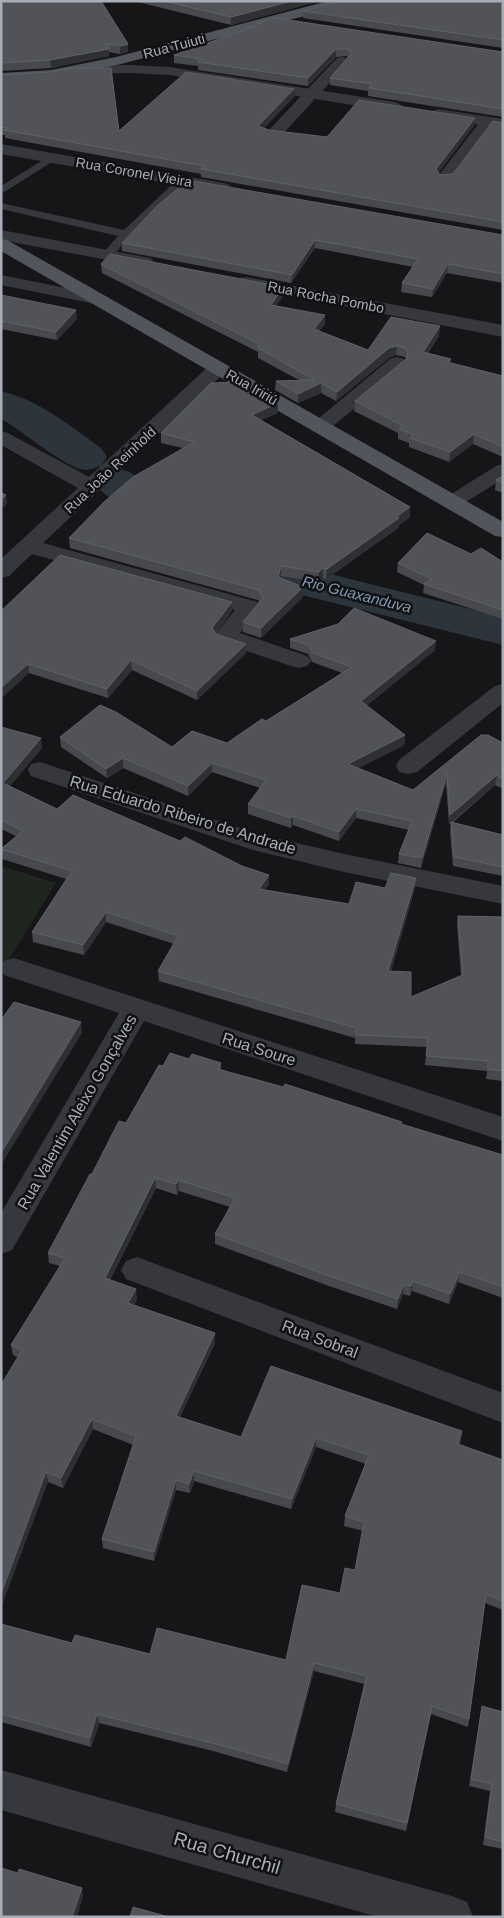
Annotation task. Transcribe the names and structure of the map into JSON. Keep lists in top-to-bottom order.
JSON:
{
  "streets": {
    "main road": ["Rua Tuiuti", "Rua Iririú"],
    "street": [
      "Rua Coronel Vieira",
      "Rua Rocha Pombo",
      "Rua João Reinhold",
      "Rua Eduardo Ribeiro de Andrade",
      "Rua Soure",
      "Rua Valentim Aleixo Gonçalves",
      "Rua Sobral",
      "Rua Churchil"
    ]
  },
  "crossings": [
    ["Rua Iririú", "Rua João Reinhold"],
    ["Rua Soure", "Rua Valentim Aleixo Gonçalves"]
  ],
  "water": ["Rio Guaxanduva"]
}
